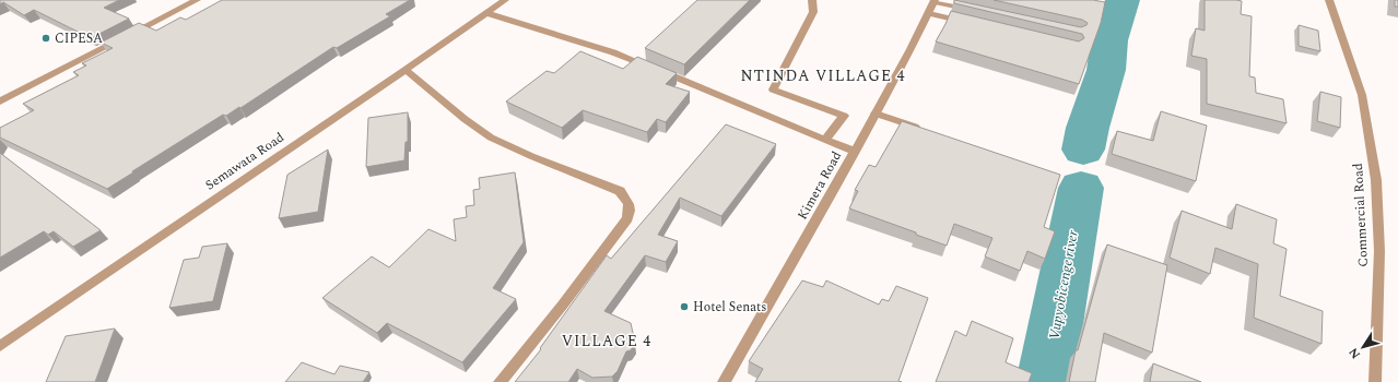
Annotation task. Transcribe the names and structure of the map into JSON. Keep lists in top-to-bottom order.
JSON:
{
  "streets": {
    "street": ["Semawata Road", "Kimera Road", "Commercial Road"]
  },
  "districts": ["NTINDA VILLAGE 4", "VILLAGE 4"],
  "water": ["Vupyobicenge river"],
  "places": ["CIPESA", "Hotel Senats"],
  "north": "bottom left"
}
